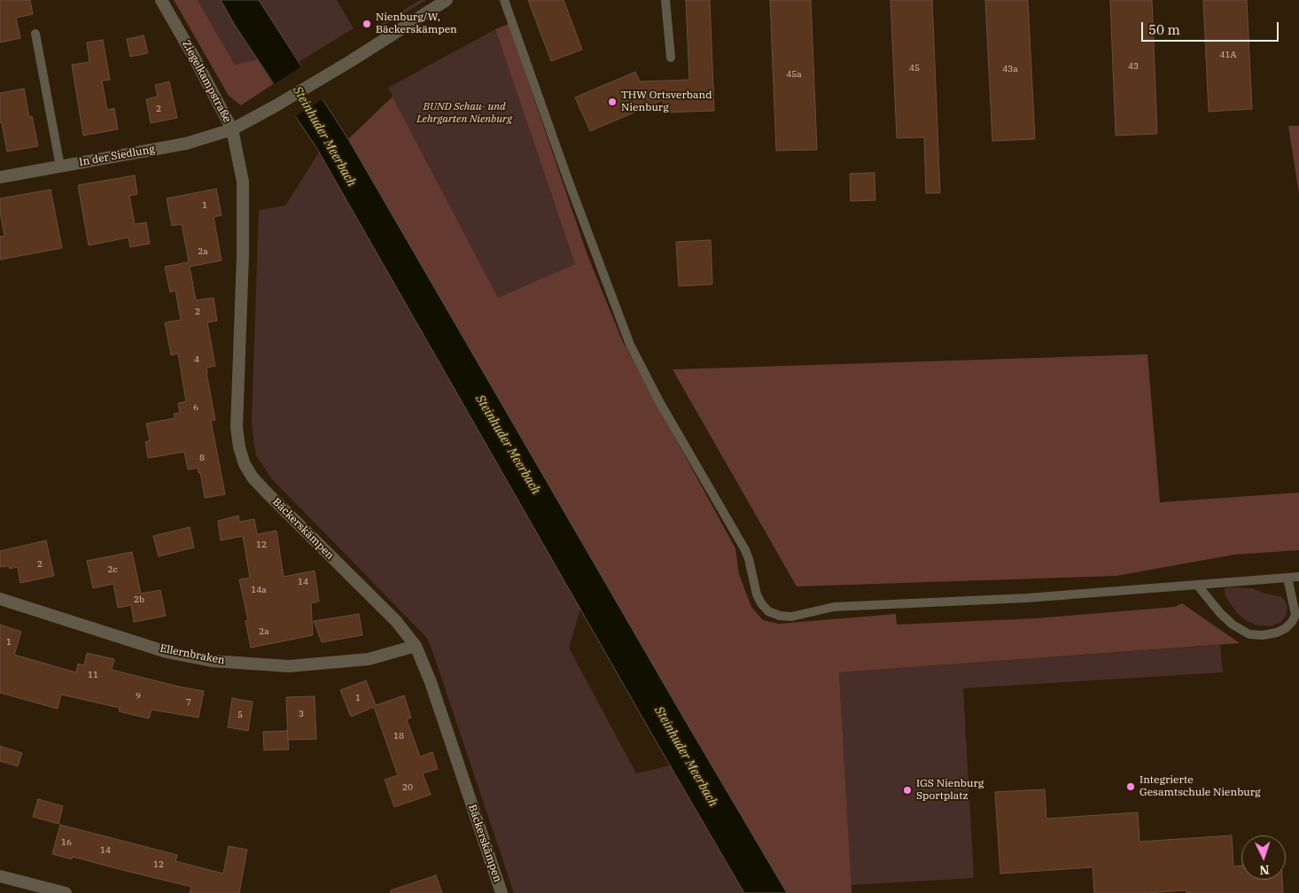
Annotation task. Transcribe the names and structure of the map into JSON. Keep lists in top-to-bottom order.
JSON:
{
  "streets": {
    "street": [
      "Ziegelkampstraße",
      "In der Siedlung",
      "Bäckerskämpen",
      "Ellernbraken"
    ]
  },
  "crossings": [
    ["Ziegelkampstraße", "In der Siedlung"],
    ["Ziegelkampstraße", "Bäckerskämpen"],
    ["In der Siedlung", "Bäckerskämpen"],
    ["Bäckerskämpen", "Ellernbraken"]
  ],
  "water": ["Steinhuder Meerbach"],
  "parks": ["BUND Schau- und Lehrgarten Nienburg"],
  "places": [
    "Nienburg/W, Bäckerskämpen",
    "THW Ortsverband Nienburg",
    "Integrierte Gesamtschule Nienburg",
    "IGS Nienburg Sportplatz"
  ],
  "house_numbers": [
    "41A",
    "43",
    "45",
    "43a",
    "45a",
    "2",
    "1",
    "2a",
    "2",
    "4",
    "6",
    "8",
    "12",
    "2",
    "2c",
    "14",
    "14a",
    "2b",
    "2a",
    "1",
    "11",
    "9",
    "1",
    "7",
    "3",
    "5",
    "18",
    "20",
    "16",
    "14",
    "12"
  ],
  "scale_bar": "50 m",
  "north": "bottom"
}
